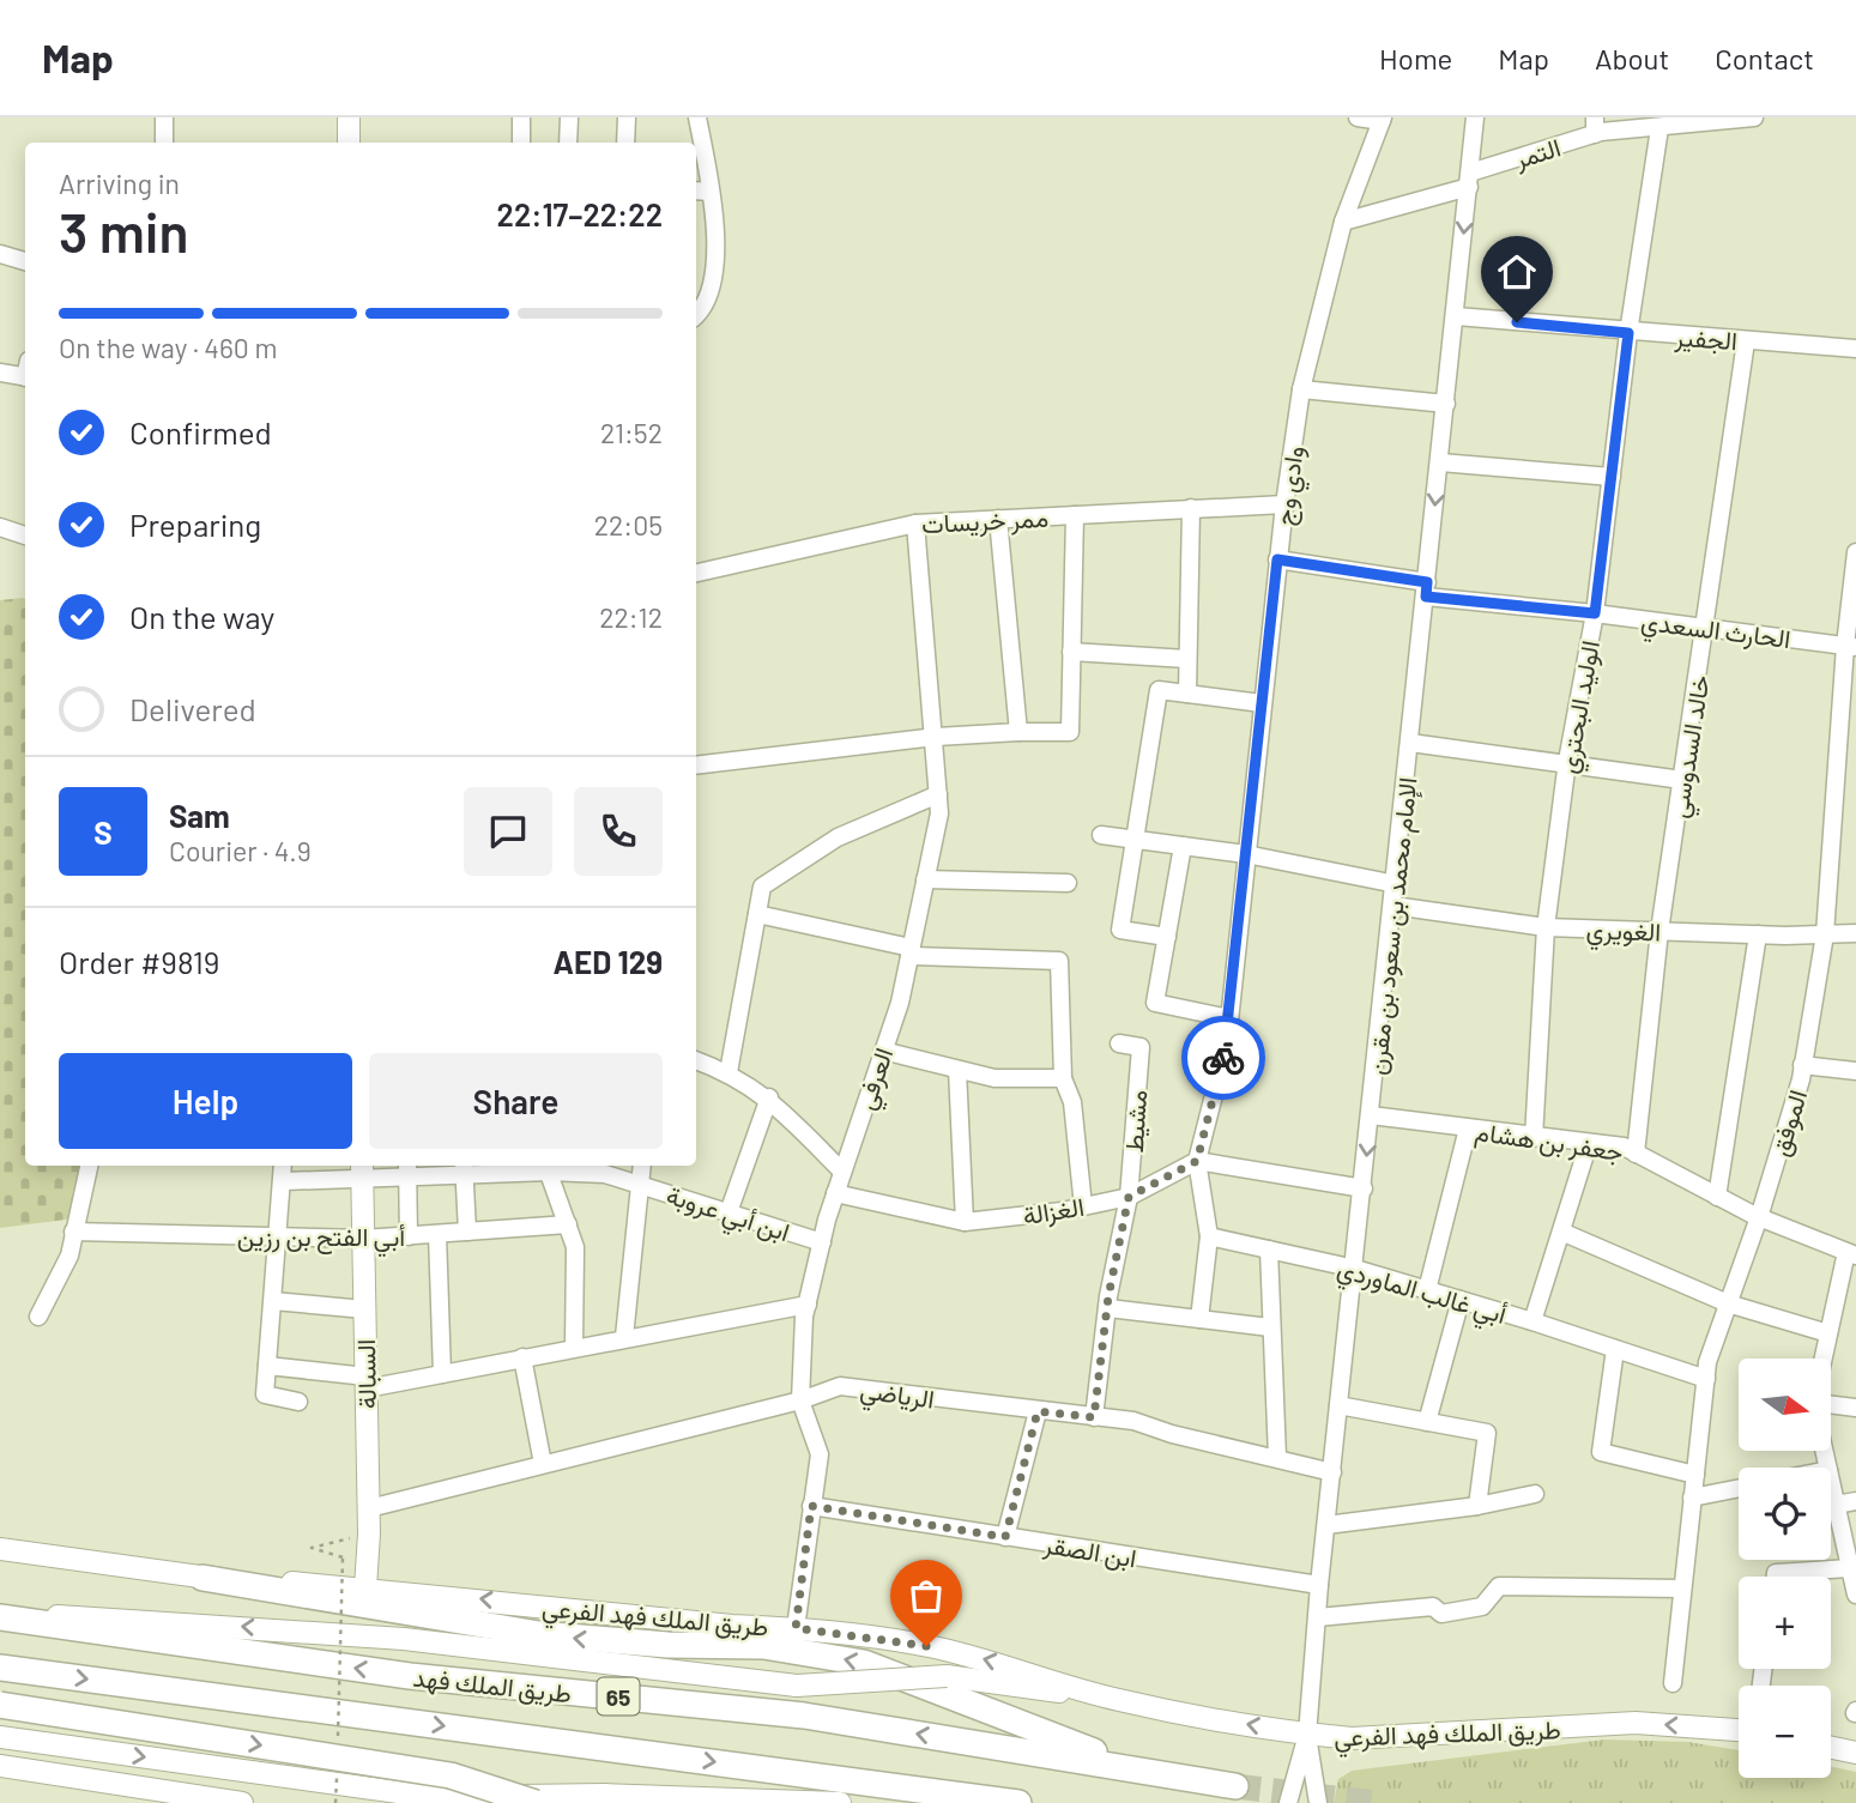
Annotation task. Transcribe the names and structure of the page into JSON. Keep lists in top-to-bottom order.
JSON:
{
  "streets": {
    "highway": ["طريق الملك فهد", "65"],
    "main road": ["السبالة", "طريق الملك فهد الفرعي"],
    "street": [
      "التمر",
      "الجفير",
      "وادي وج",
      "ممر خريسات",
      "الحارث السعدي",
      "الوليد البحتري",
      "خالد السدوسي",
      "الإمام محمد بن سعود بن مقرن",
      "الغويري",
      "العرفي",
      "مشيط",
      "الموفق",
      "جعفر بن هشام",
      "الغزالة",
      "ابن أبي عروبة",
      "أبي الفتح بن رزين",
      "أبي غالب الماوردي",
      "الرياضي",
      "ابن الصقر"
    ]
  },
  "crossings": [
    ["التمر", "وادي وج"],
    ["التمر", "الوليد البحتري"],
    ["التمر", "الإمام محمد بن سعود بن مقرن"],
    ["الجفير", "الوليد البحتري"],
    ["الجفير", "خالد السدوسي"],
    ["الجفير", "الإمام محمد بن سعود بن مقرن"],
    ["وادي وج", "ممر خريسات"],
    ["وادي وج", "الحارث السعدي"],
    ["وادي وج", "الغزالة"],
    ["ممر خريسات", "العرفي"],
    ["الحارث السعدي", "الوليد البحتري"],
    ["الحارث السعدي", "خالد السدوسي"],
    ["الحارث السعدي", "الإمام محمد بن سعود بن مقرن"],
    ["الحارث السعدي", "الموفق"],
    ["الوليد البحتري", "الغويري"],
    ["الوليد البحتري", "جعفر بن هشام"],
    ["خالد السدوسي", "الغويري"],
    ["خالد السدوسي", "جعفر بن هشام"],
    ["الإمام محمد بن سعود بن مقرن", "الغويري"],
    ["الإمام محمد بن سعود بن مقرن", "جعفر بن هشام"],
    ["الإمام محمد بن سعود بن مقرن", "أبي غالب الماوردي"],
    ["الإمام محمد بن سعود بن مقرن", "الرياضي"],
    ["الإمام محمد بن سعود بن مقرن", "ابن الصقر"],
    ["الإمام محمد بن سعود بن مقرن", "طريق الملك فهد الفرعي"],
    ["الغويري", "الموفق"],
    ["العرفي", "الغزالة"],
    ["العرفي", "ابن أبي عروبة"],
    ["العرفي", "الرياضي"],
    ["العرفي", "ابن الصقر"],
    ["العرفي", "طريق الملك فهد الفرعي"],
    ["مشيط", "الغزالة"],
    ["مشيط", "الرياضي"],
    ["الموفق", "جعفر بن هشام"],
    ["الموفق", "أبي غالب الماوردي"],
    ["ابن أبي عروبة", "السبالة"],
    ["أبي الفتح بن رزين", "السبالة"],
    ["السبالة", "الرياضي"],
    ["السبالة", "طريق الملك فهد الفرعي"],
    ["طريق الملك فهد الفرعي", "طريق الملك فهد"]
  ],
  "north": "right",
  "page": {
    "header": "Map",
    "nav": [
      "Home",
      "Map",
      "About",
      "Contact"
    ],
    "heading": ["3 min", "Arriving in", "22:17–22:22"],
    "panel": [
      "Sam",
      "Courier · 4.9",
      "Order #9819",
      "AED 129"
    ],
    "bar": "On the way · 460 m",
    "list": [
      ["Confirmed", "21:52"],
      ["Preparing", "22:05"],
      ["On the way", "22:12"],
      "Delivered"
    ],
    "round": "S",
    "buttons": ["Help", "Share"],
    "map_buttons": ["+", "−"]
  }
}
